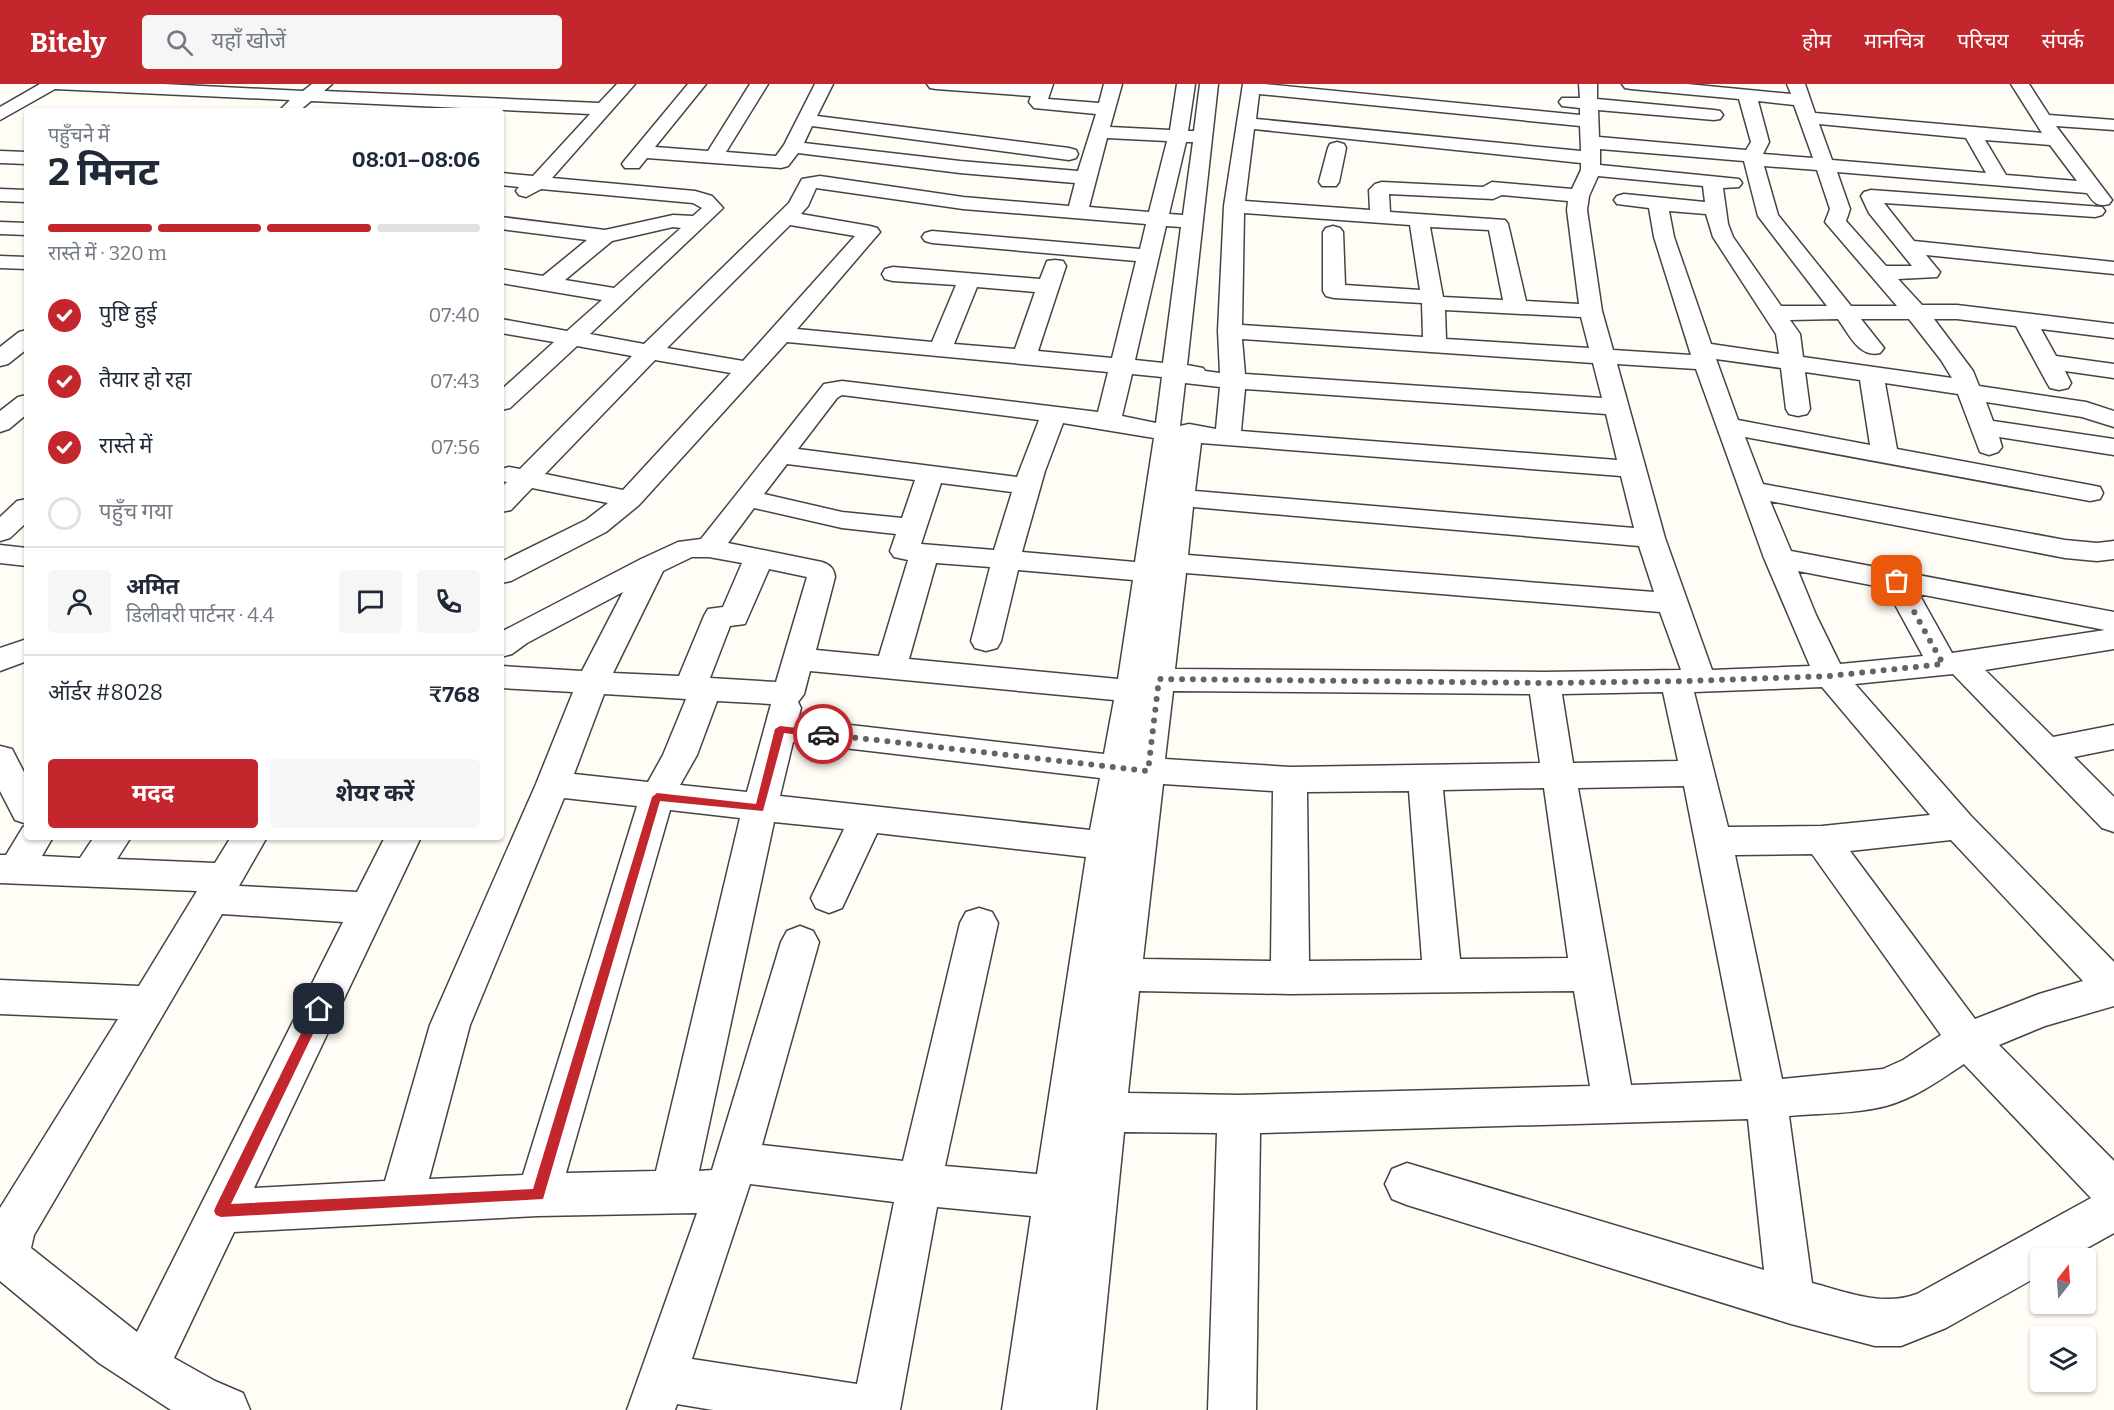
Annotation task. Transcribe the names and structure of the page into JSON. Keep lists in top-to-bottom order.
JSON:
{
  "north": "top",
  "page": {
    "header": "Bitely",
    "search": "यहाँ खोजें",
    "nav": [
      "होम",
      "मानचित्र",
      "परिचय",
      "संपर्क"
    ],
    "heading": ["2 मिनट", "पहुँचने में", "08:01–08:06"],
    "panel": [
      "अमित",
      "डिलीवरी पार्टनर · 4.4",
      "ऑर्डर #8028",
      "₹768"
    ],
    "bar": "रास्ते में · 320 m",
    "list": [
      ["पुष्टि हुई", "07:40"],
      ["तैयार हो रहा", "07:43"],
      ["रास्ते में", "07:56"],
      "पहुँच गया"
    ],
    "buttons": ["मदद", "शेयर करें"]
  }
}
